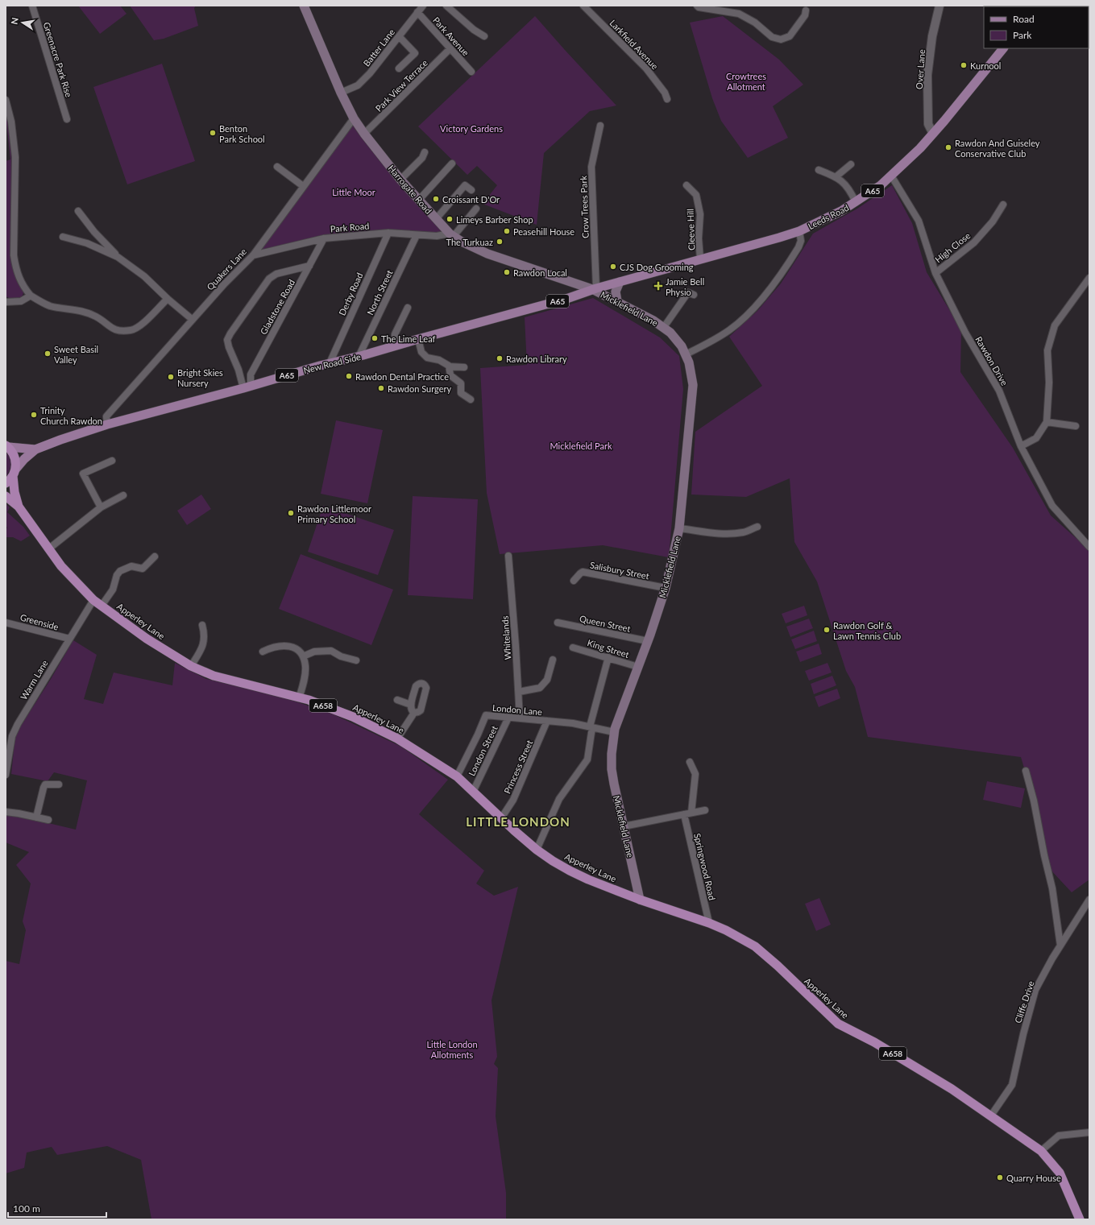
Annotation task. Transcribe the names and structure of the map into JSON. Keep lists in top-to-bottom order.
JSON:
{
  "streets": {
    "highway": ["Apperley Lane", "A658"],
    "main road": [
      "Harrogate Road",
      "A65",
      "Leeds Road",
      "Micklefield Lane",
      "New Road Side"
    ],
    "street": [
      "Park Avenue",
      "Larkfield Avenue",
      "Batter Lane",
      "Greenacre Park Rise",
      "Over Lane",
      "Park View Terrace",
      "Crow Trees Park",
      "Park Road",
      "Cleeve Hill",
      "High Close",
      "Quakers Lane",
      "North Street",
      "Derby Road",
      "Gladstone Road",
      "Rawdon Drive",
      "Salisbury Street",
      "Greenside",
      "Queen Street",
      "Whitelands",
      "King Street",
      "Warm Lane",
      "London Lane",
      "London Street",
      "Princess Street",
      "Springwood Road",
      "Cliffe Drive"
    ]
  },
  "crossings": [
    ["Park Avenue", "Batter Lane"],
    ["Park Avenue", "Park View Terrace"],
    ["Batter Lane", "Harrogate Road"],
    ["Over Lane", "Leeds Road"],
    ["Park View Terrace", "Harrogate Road"],
    ["Harrogate Road", "Crow Trees Park"],
    ["Harrogate Road", "Leeds Road"],
    ["Harrogate Road", "Park Road"],
    ["Harrogate Road", "Quakers Lane"],
    ["Harrogate Road", "Micklefield Lane"],
    ["Harrogate Road", "New Road Side"],
    ["Crow Trees Park", "Leeds Road"],
    ["Crow Trees Park", "Micklefield Lane"],
    ["Crow Trees Park", "New Road Side"],
    ["Leeds Road", "Cleeve Hill"],
    ["Leeds Road", "Micklefield Lane"],
    ["Leeds Road", "Rawdon Drive"],
    ["Leeds Road", "New Road Side"],
    ["Park Road", "Quakers Lane"],
    ["Park Road", "North Street"],
    ["Park Road", "Derby Road"],
    ["Park Road", "Gladstone Road"],
    ["High Close", "Rawdon Drive"],
    ["Quakers Lane", "New Road Side"],
    ["North Street", "New Road Side"],
    ["Derby Road", "New Road Side"],
    ["Gladstone Road", "New Road Side"],
    ["Micklefield Lane", "New Road Side"],
    ["Micklefield Lane", "Salisbury Street"],
    ["Micklefield Lane", "Apperley Lane"],
    ["Micklefield Lane", "Queen Street"],
    ["Micklefield Lane", "King Street"],
    ["Micklefield Lane", "London Lane"],
    ["New Road Side", "Apperley Lane"],
    ["New Road Side", "A658"],
    ["Apperley Lane", "Warm Lane"],
    ["Apperley Lane", "A658"],
    ["Apperley Lane", "London Lane"],
    ["Apperley Lane", "London Street"],
    ["Apperley Lane", "Princess Street"],
    ["Apperley Lane", "Springwood Road"],
    ["Apperley Lane", "Cliffe Drive"],
    ["Greenside", "Warm Lane"],
    ["Whitelands", "London Lane"],
    ["London Lane", "London Street"],
    ["London Lane", "Princess Street"]
  ],
  "districts": ["LITTLE LONDON"],
  "parks": [
    "Crowtrees Allotment",
    "Victory Gardens",
    "Little Moor",
    "Micklefield Park",
    "Little London Allotments"
  ],
  "places": {
    "other": [
      "Kurnool",
      "Benton Park School",
      "Rawdon And Guiseley Conservative Club",
      "Croissant D'Or",
      "Limeys Barber Shop",
      "Peasehill House",
      "The Turkuaz",
      "CJS Dog Grooming",
      "Rawdon Local",
      "The Lime Leaf",
      "Sweet Basil Valley",
      "Rawdon Library",
      "Rawdon Dental Practice",
      "Bright Skies Nursery",
      "Rawdon Surgery",
      "Trinity Church Rawdon",
      "Rawdon Littlemoor Primary School",
      "Rawdon Golf & Lawn Tennis Club",
      "Quarry House"
    ],
    "health": ["Jamie Bell Physio"]
  },
  "legend": ["Road", "Park"],
  "scale_bar": "100 m",
  "north": "left"
}
